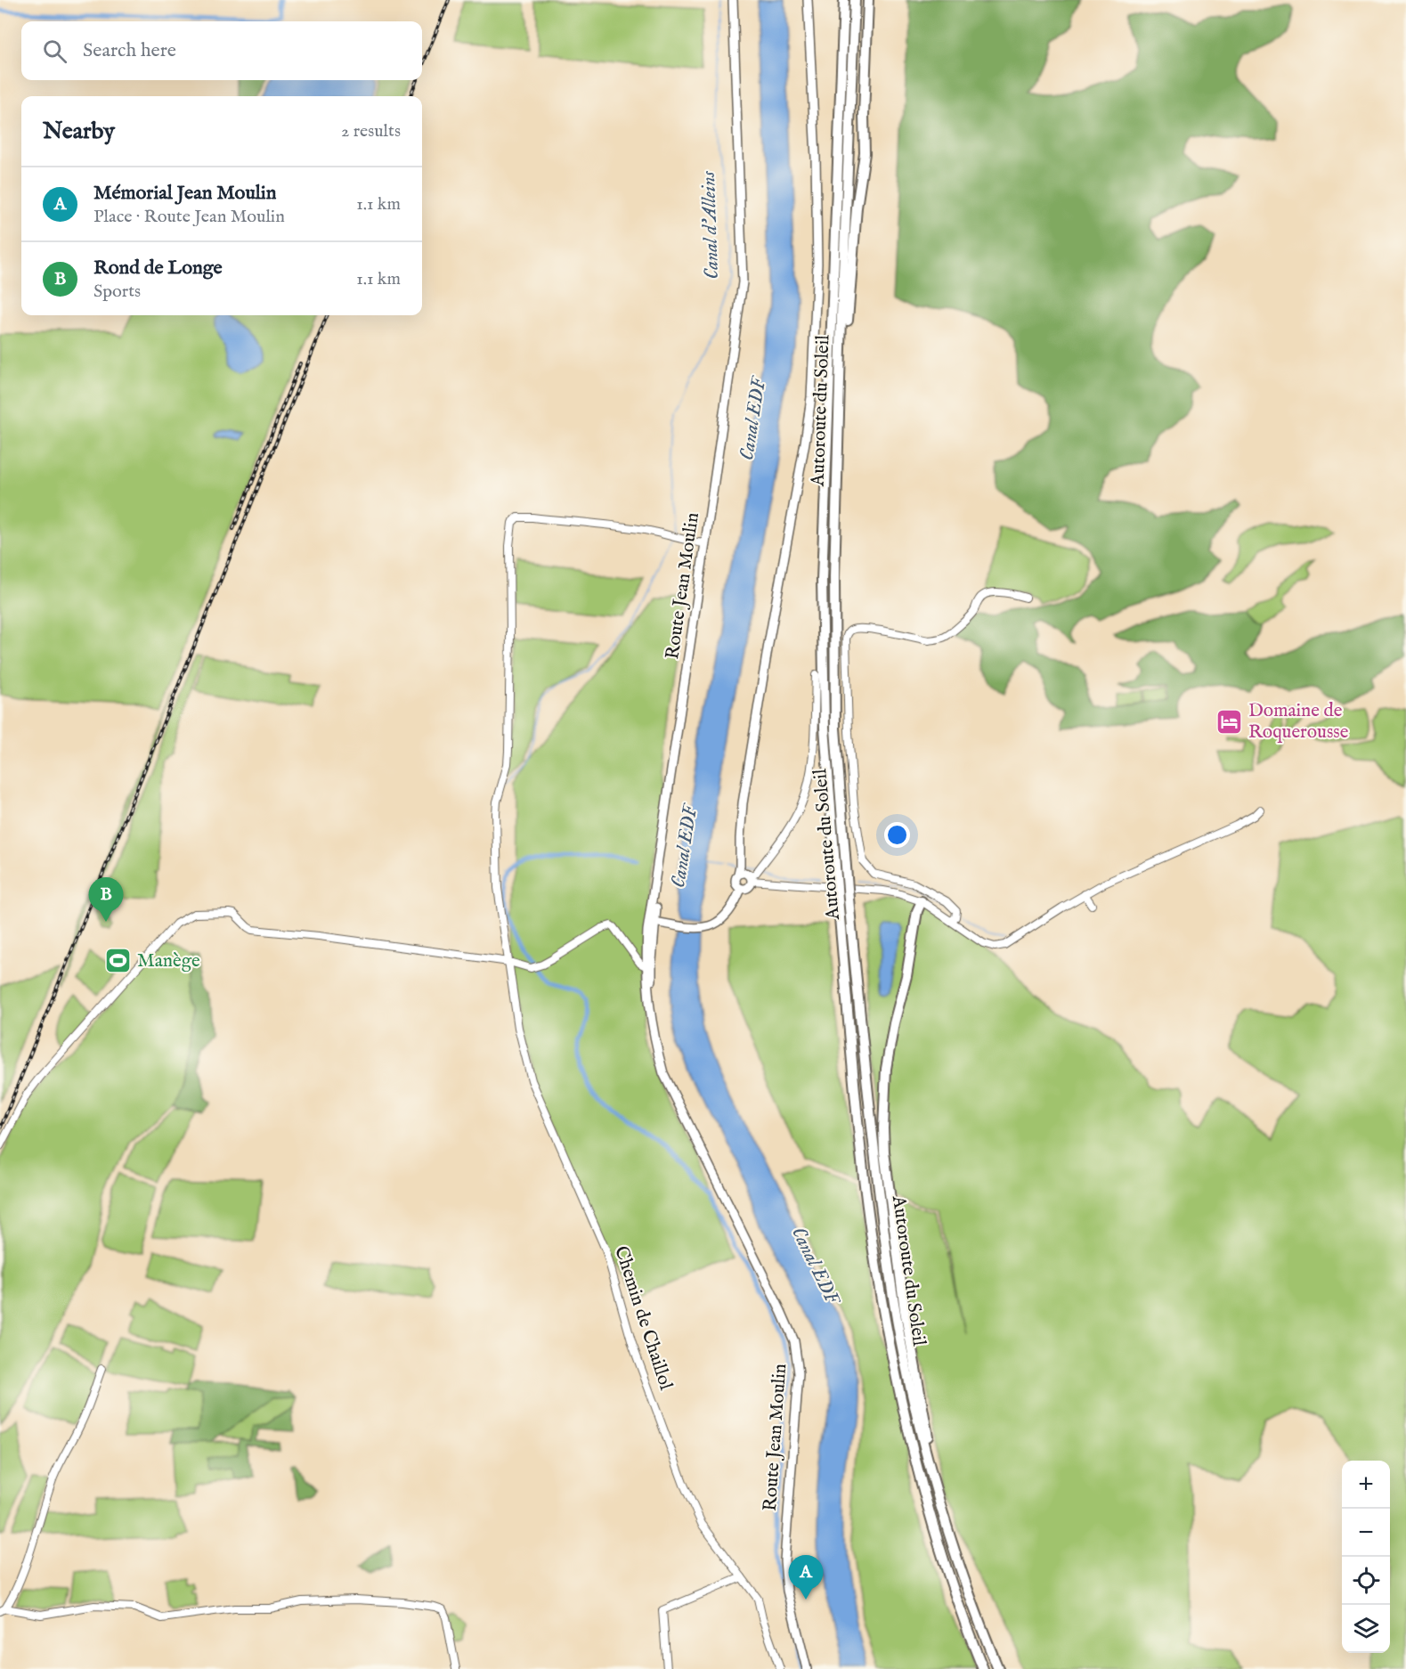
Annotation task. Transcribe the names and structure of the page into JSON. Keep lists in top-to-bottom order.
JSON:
{
  "streets": {
    "highway": ["Autoroute du Soleil"],
    "main road": ["Route Jean Moulin"],
    "street": ["Chemin de Chaillol"]
  },
  "crossings": [
    ["Route Jean Moulin", "Chemin de Chaillol"]
  ],
  "water": ["Canal d'Alleins", "Canal EDF"],
  "places": {
    "hotel": ["Domaine de Roquerousse"],
    "sports": ["Manège"]
  },
  "page": {
    "search": "Search here",
    "heading": ["Nearby", "2 results"],
    "list": [
      {
        "mark": "A",
        "name": "Mémorial Jean Moulin",
        "note": "Place · Route Jean Moulin",
        "value": "1.1 km"
      },
      {
        "mark": "B",
        "name": "Rond de Longe",
        "note": "Sports",
        "value": "1.1 km"
      }
    ],
    "pins": ["B", "A"],
    "map_buttons": ["+", "−"]
  }
}
